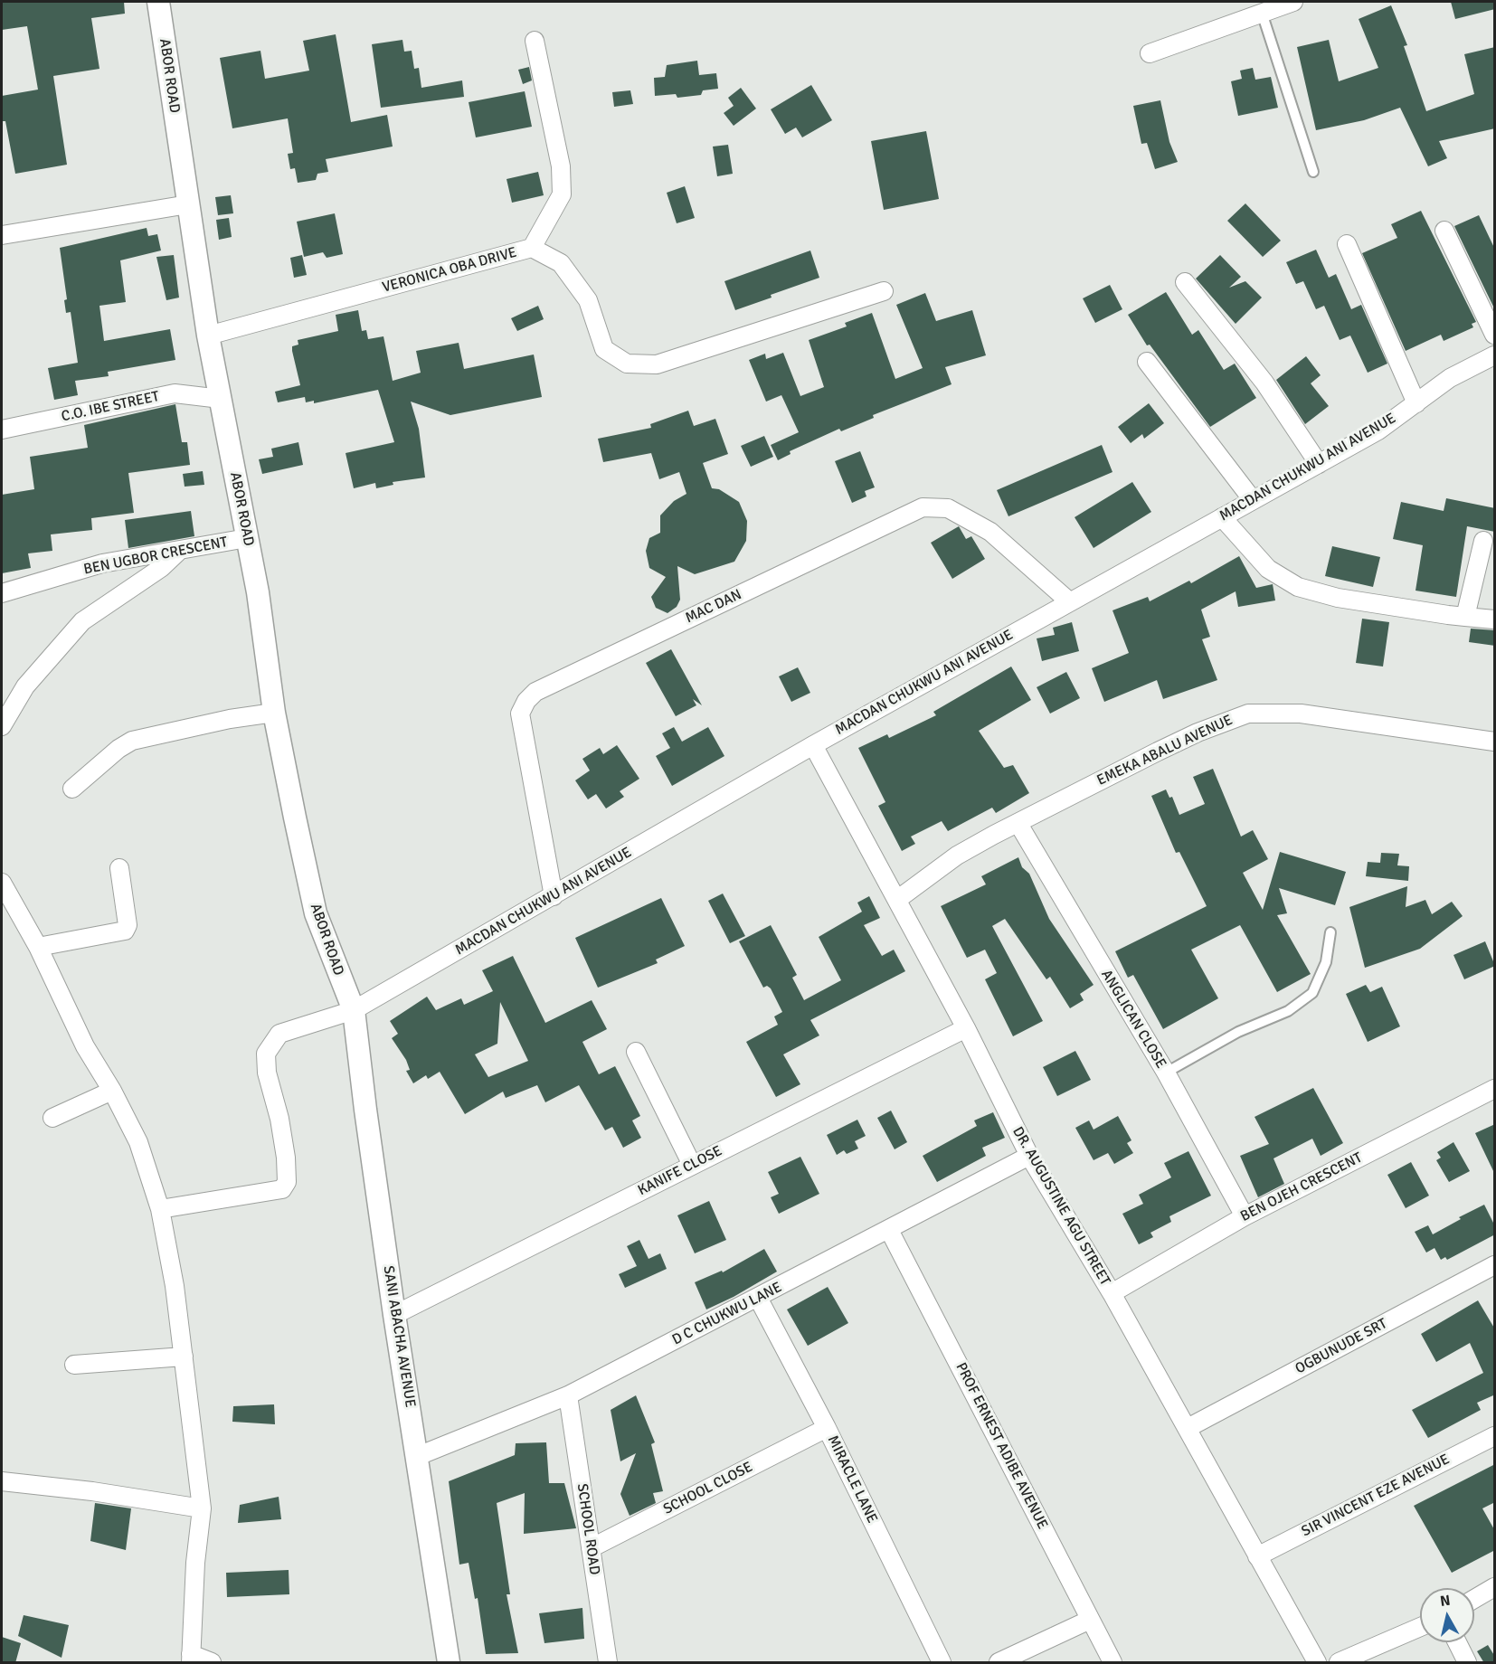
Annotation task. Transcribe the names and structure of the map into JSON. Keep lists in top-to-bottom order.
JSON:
{
  "streets": {
    "street": [
      "ABOR ROAD",
      "VERONICA OBA DRIVE",
      "C.O. IBE STREET",
      "MACDAN CHUKWU ANI AVENUE",
      "BEN UGBOR CRESCENT",
      "MAC DAN",
      "EMEKA ABALU AVENUE",
      "ANGLICAN CLOSE",
      "KANIFE CLOSE",
      "BEN OJEH CRESCENT",
      "DR. AUGUSTINE AGU STREET",
      "D C CHUKWU LANE",
      "SANI ABACHA AVENUE",
      "OGBUNUDE SRT",
      "PROF ERNEST ADIBE AVENUE",
      "MIRACLE LANE",
      "SCHOOL CLOSE",
      "SIR VINCENT EZE AVENUE",
      "SCHOOL ROAD"
    ]
  },
  "crossings": [
    ["ABOR ROAD", "VERONICA OBA DRIVE"],
    ["ABOR ROAD", "C.O. IBE STREET"],
    ["ABOR ROAD", "MACDAN CHUKWU ANI AVENUE"],
    ["ABOR ROAD", "BEN UGBOR CRESCENT"],
    ["ABOR ROAD", "SANI ABACHA AVENUE"],
    ["MACDAN CHUKWU ANI AVENUE", "MAC DAN"],
    ["MACDAN CHUKWU ANI AVENUE", "DR. AUGUSTINE AGU STREET"],
    ["MACDAN CHUKWU ANI AVENUE", "SANI ABACHA AVENUE"],
    ["EMEKA ABALU AVENUE", "ANGLICAN CLOSE"],
    ["EMEKA ABALU AVENUE", "DR. AUGUSTINE AGU STREET"],
    ["ANGLICAN CLOSE", "BEN OJEH CRESCENT"],
    ["KANIFE CLOSE", "DR. AUGUSTINE AGU STREET"],
    ["KANIFE CLOSE", "SANI ABACHA AVENUE"],
    ["BEN OJEH CRESCENT", "DR. AUGUSTINE AGU STREET"],
    ["DR. AUGUSTINE AGU STREET", "D C CHUKWU LANE"],
    ["DR. AUGUSTINE AGU STREET", "OGBUNUDE SRT"],
    ["DR. AUGUSTINE AGU STREET", "SIR VINCENT EZE AVENUE"],
    ["D C CHUKWU LANE", "SANI ABACHA AVENUE"],
    ["D C CHUKWU LANE", "PROF ERNEST ADIBE AVENUE"],
    ["D C CHUKWU LANE", "MIRACLE LANE"],
    ["D C CHUKWU LANE", "SCHOOL ROAD"],
    ["MIRACLE LANE", "SCHOOL CLOSE"],
    ["SCHOOL CLOSE", "SCHOOL ROAD"]
  ],
  "north": "top"
}
